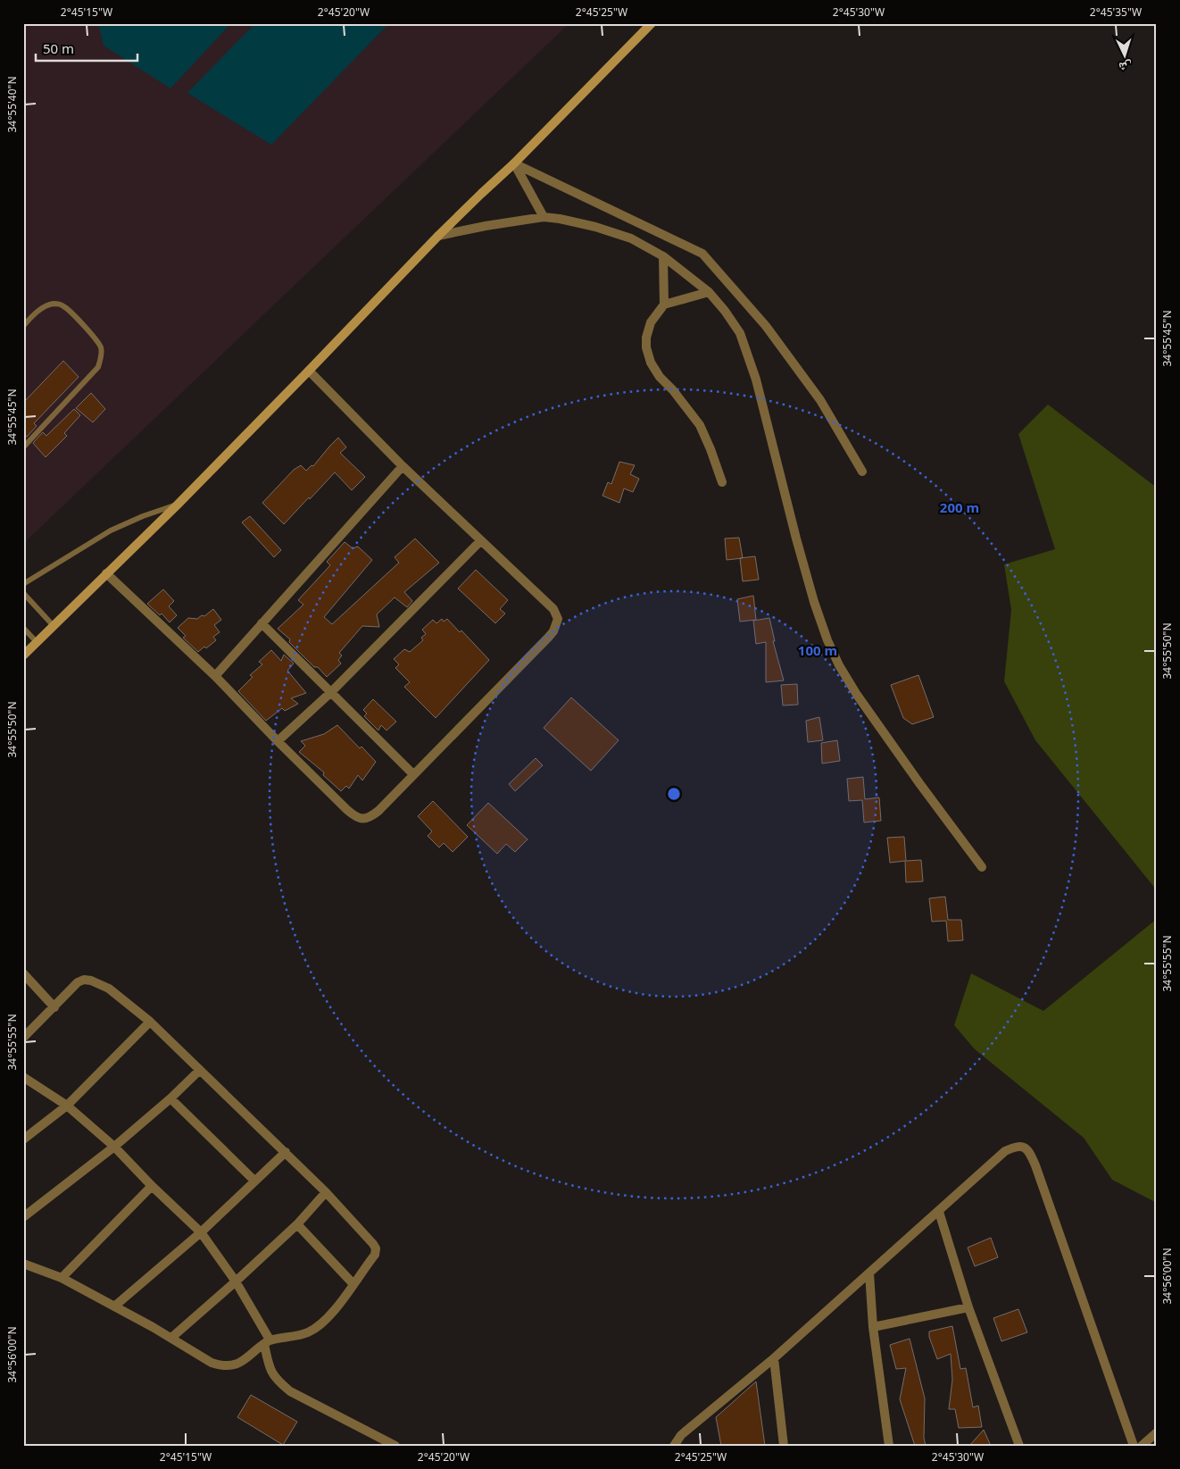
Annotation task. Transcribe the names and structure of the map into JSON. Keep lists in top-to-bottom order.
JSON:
{
  "scale_bar": "50 m",
  "north": "bottom",
  "coordinates": [
    "2°45'15\"W",
    "2°45'20\"W",
    "2°45'25\"W",
    "2°45'30\"W",
    "2°45'35\"W",
    "34°55'40\"N",
    "34°55'45\"N",
    "34°55'50\"N",
    "34°55'55\"N",
    "34°56'00\"N"
  ],
  "rings": ["200 m", "100 m"]
}
